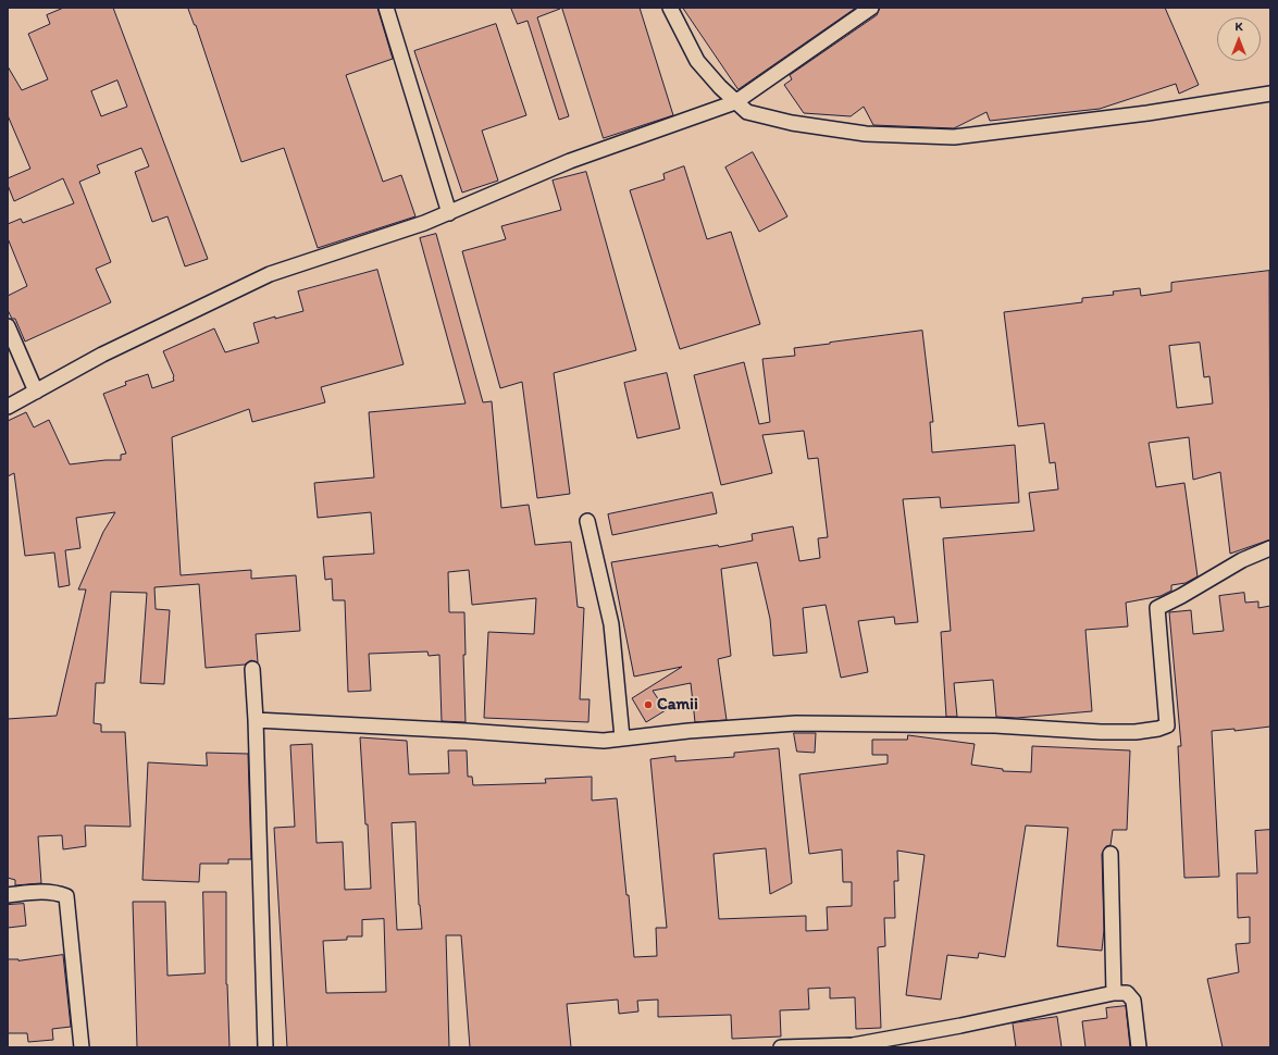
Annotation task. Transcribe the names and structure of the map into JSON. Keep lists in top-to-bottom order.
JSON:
{
  "places": ["Camii"],
  "north": "top"
}
